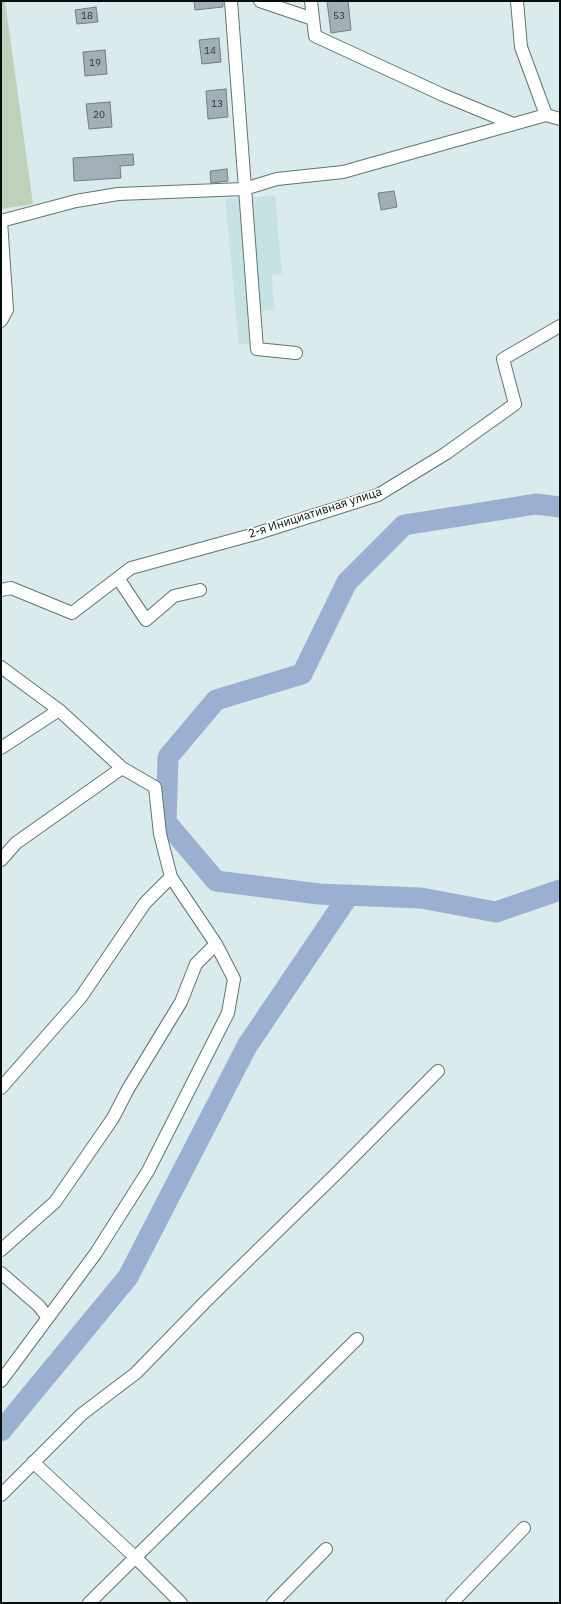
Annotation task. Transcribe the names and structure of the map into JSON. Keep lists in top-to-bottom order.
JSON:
{
  "streets": {
    "street": ["2-я Инициативная улица"]
  },
  "house_numbers": [
    "18",
    "53",
    "14",
    "19",
    "13",
    "20"
  ]
}
